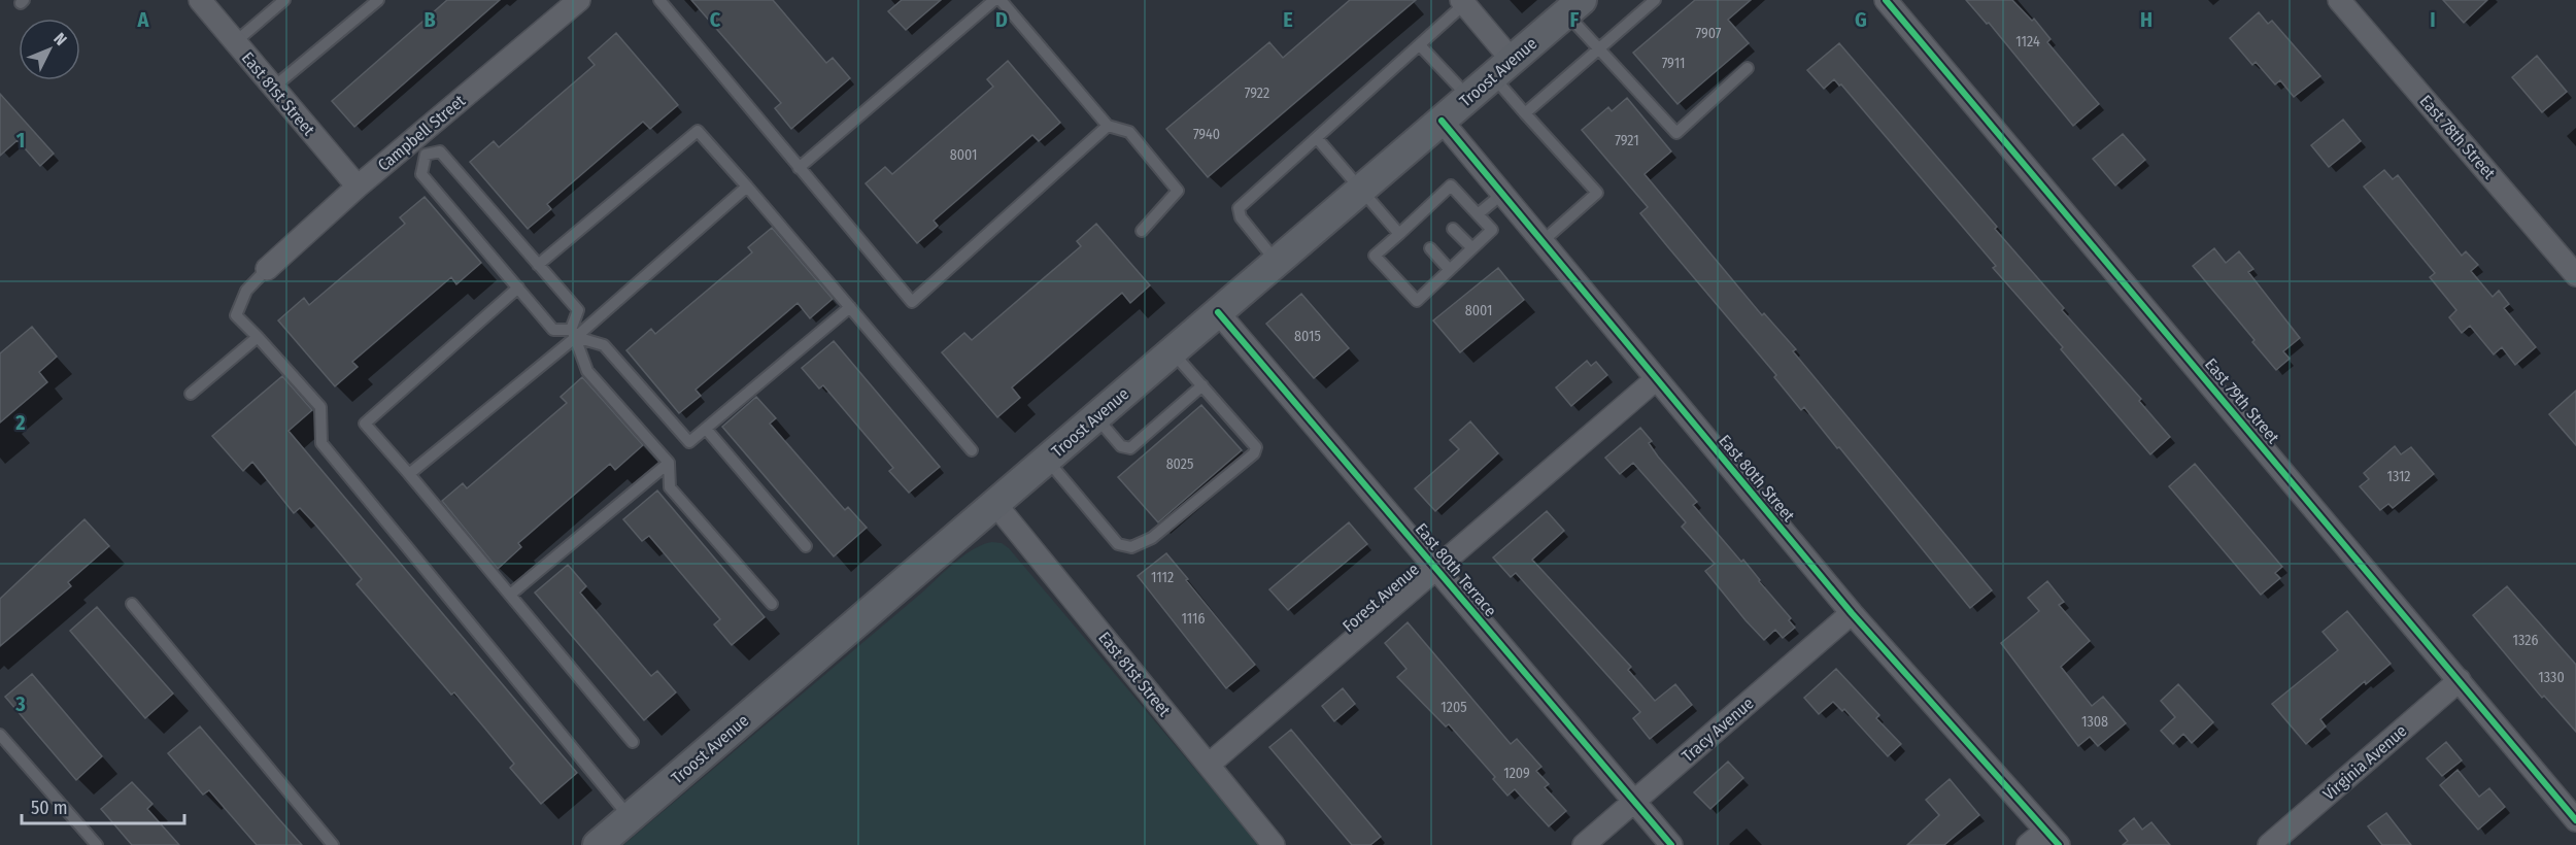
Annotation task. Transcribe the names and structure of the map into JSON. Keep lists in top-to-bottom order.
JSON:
{
  "streets": {
    "main road": ["Troost Avenue"],
    "street": [
      "East 81st Street",
      "Campbell Street",
      "East 78th Street",
      "East 79th Street",
      "East 80th Street",
      "East 80th Terrace",
      "Forest Avenue",
      "Tracy Avenue",
      "Virginia Avenue"
    ]
  },
  "crossings": [
    ["Troost Avenue", "East 81st Street"],
    ["Troost Avenue", "East 80th Street"],
    ["Troost Avenue", "East 80th Terrace"],
    ["East 81st Street", "Campbell Street"],
    ["East 81st Street", "Forest Avenue"],
    ["East 79th Street", "Virginia Avenue"],
    ["East 80th Street", "Forest Avenue"],
    ["East 80th Street", "Tracy Avenue"],
    ["East 80th Terrace", "Forest Avenue"],
    ["East 80th Terrace", "Tracy Avenue"]
  ],
  "house_numbers": [
    "7907",
    "1124",
    "7911",
    "7922",
    "7940",
    "7921",
    "8001",
    "8001",
    "8015",
    "8025",
    "1312",
    "1112",
    "1116",
    "1326",
    "1330",
    "1205",
    "1308",
    "1209"
  ],
  "scale_bar": "50 m",
  "north": "top right",
  "grid": {
    "columns": [
      "A",
      "B",
      "C",
      "D",
      "E",
      "F",
      "G",
      "H",
      "I"
    ],
    "rows": ["1", "2", "3"]
  }
}
